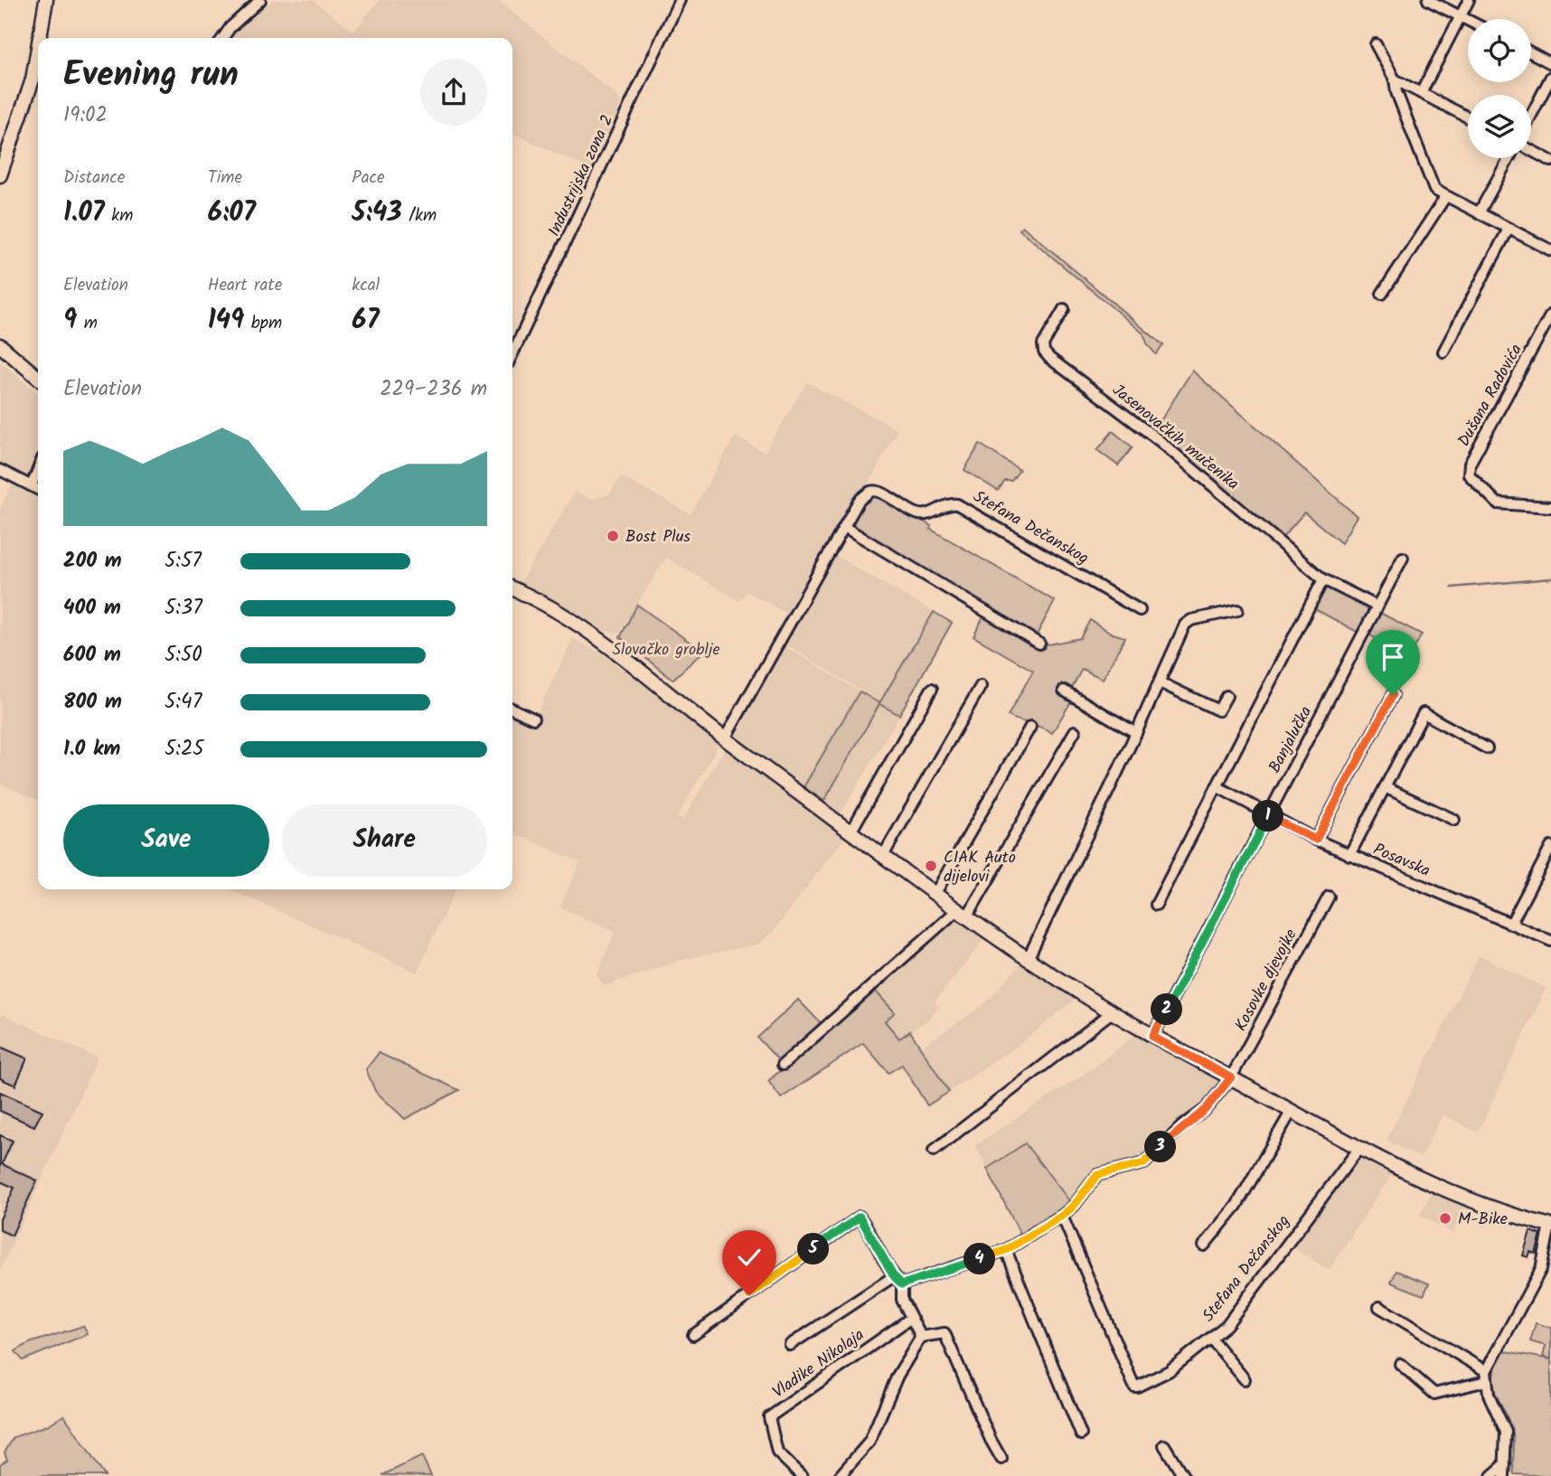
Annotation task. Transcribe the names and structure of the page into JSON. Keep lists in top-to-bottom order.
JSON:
{
  "streets": {
    "street": [
      "Industrijska zona 2",
      "Dušana Radovića",
      "Jasenovačkih mučenika",
      "Stefana Dečanskog",
      "Banjalučka",
      "Posavska",
      "Kosovke djevojke",
      "Vladike Nikolaja"
    ]
  },
  "crossings": [
    ["Jasenovačkih mučenika", "Banjalučka"]
  ],
  "parks": ["Slovačko groblje"],
  "places": ["Bost Plus", "CIAK Auto dijelovi", "M-Bike"],
  "page": {
    "heading": ["Evening run", "19:02"],
    "stats": [
      ["Distance", "1.07 km"],
      ["Time", "6:07"],
      ["Pace", "5:43 /km"],
      ["Elevation", "9 m"],
      ["Heart rate", "149 bpm"],
      ["kcal", "67"]
    ],
    "chart": ["Elevation", "229–236 m"],
    "list": [
      {
        "name": "200 m",
        "note": "5:57"
      },
      {
        "name": "400 m",
        "note": "5:37"
      },
      {
        "name": "600 m",
        "note": "5:50"
      },
      {
        "name": "800 m",
        "note": "5:47"
      },
      {
        "name": "1.0 km",
        "note": "5:25"
      }
    ],
    "buttons": ["Save", "Share"],
    "pins": [
      "1",
      "2",
      "3",
      "5",
      "4"
    ]
  }
}
